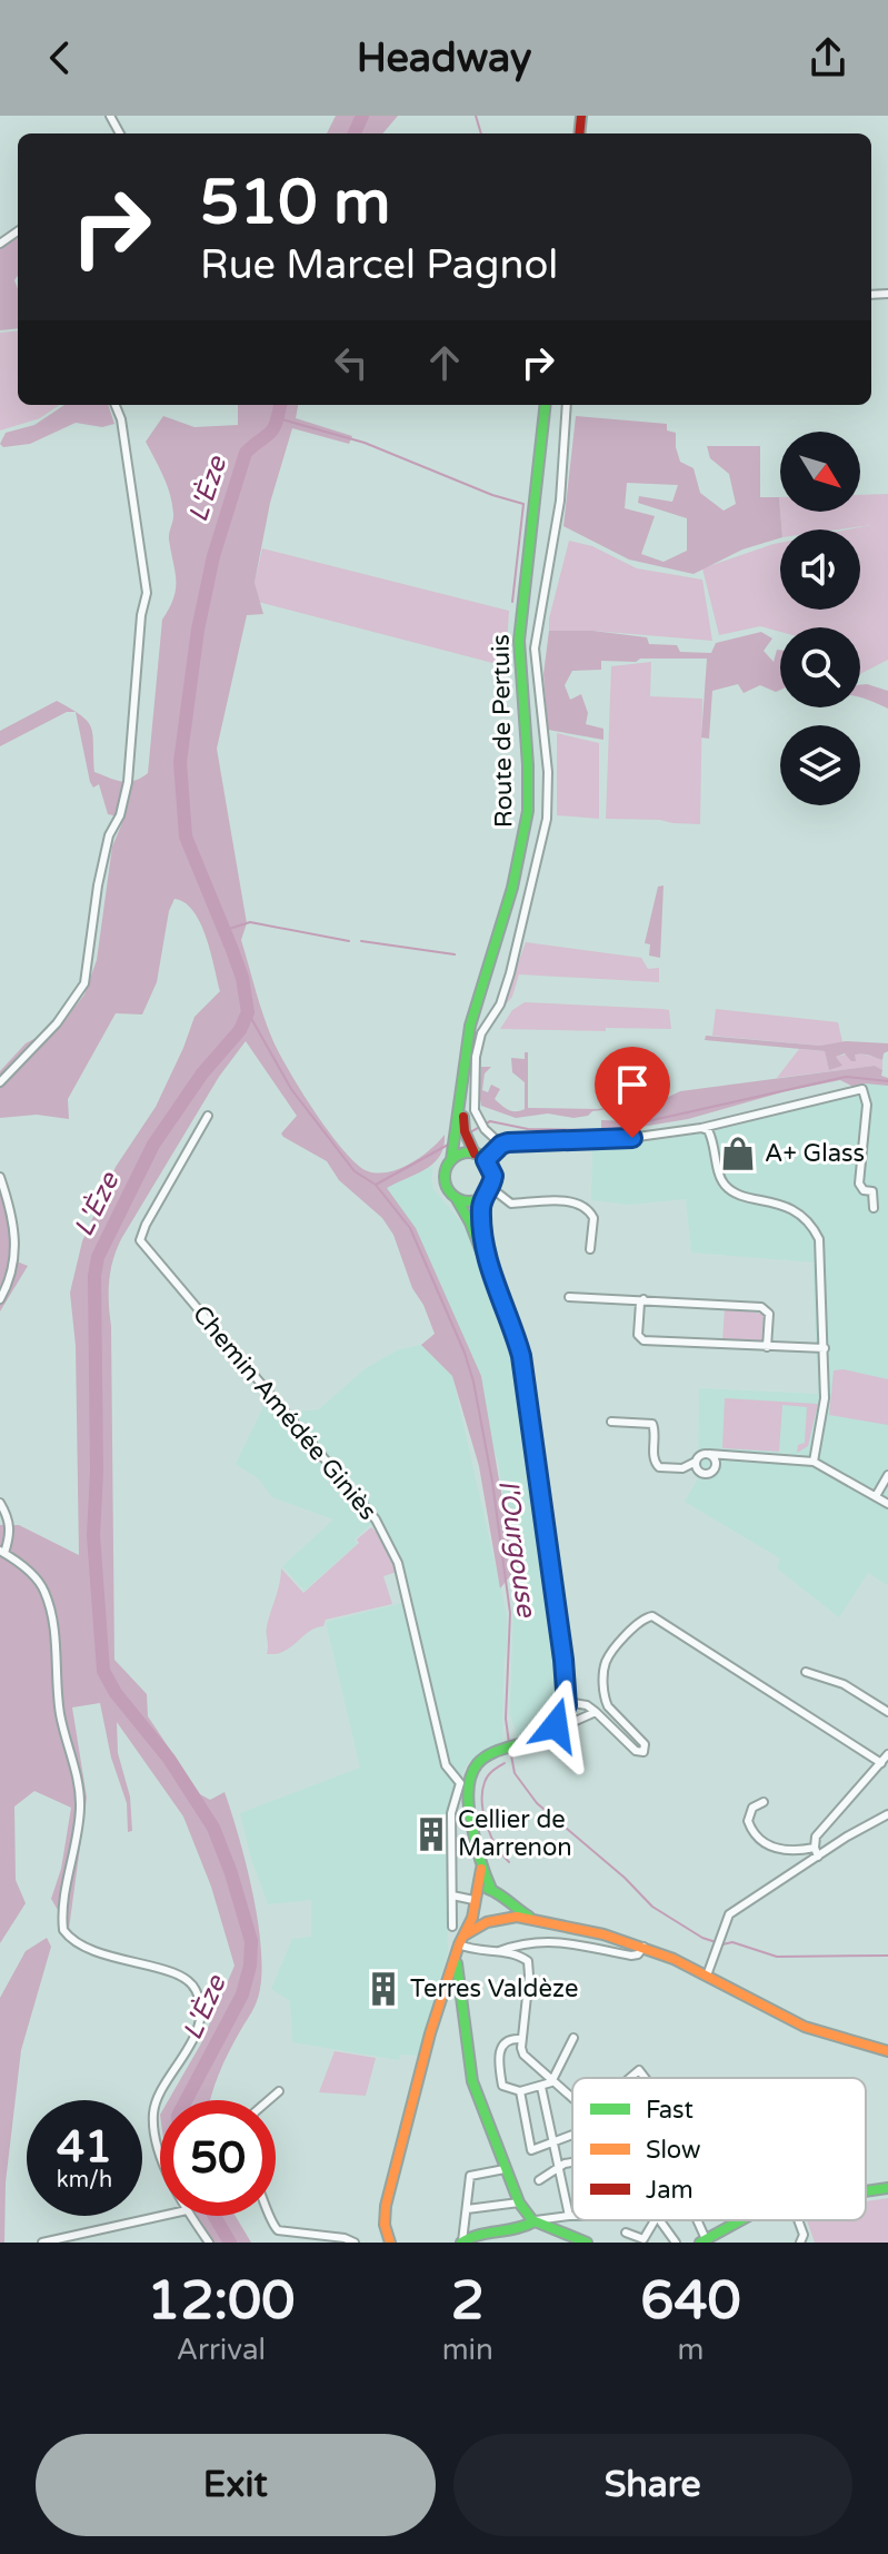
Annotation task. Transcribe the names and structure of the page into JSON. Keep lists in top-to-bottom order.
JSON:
{
  "streets": {
    "main road": ["Route de Pertuis"],
    "street": ["Chemin Amédée Giniès"]
  },
  "water": ["L'Èze", "l'Ourgouse"],
  "places": {
    "shop": ["A+ Glass"],
    "building": ["Cellier de Marrenon", "Terres Valdèze"]
  },
  "legend": ["Fast", "Slow", "Jam"],
  "north": "bottom right",
  "page": {
    "header": "Headway",
    "turn": ["510 m", "Rue Marcel Pagnol"],
    "speed": "41 km/h",
    "limit": "50",
    "eta": [
      "12:00",
      "Arrival",
      "2",
      "min",
      "640",
      "m"
    ],
    "buttons": ["Exit", "Share"]
  }
}
